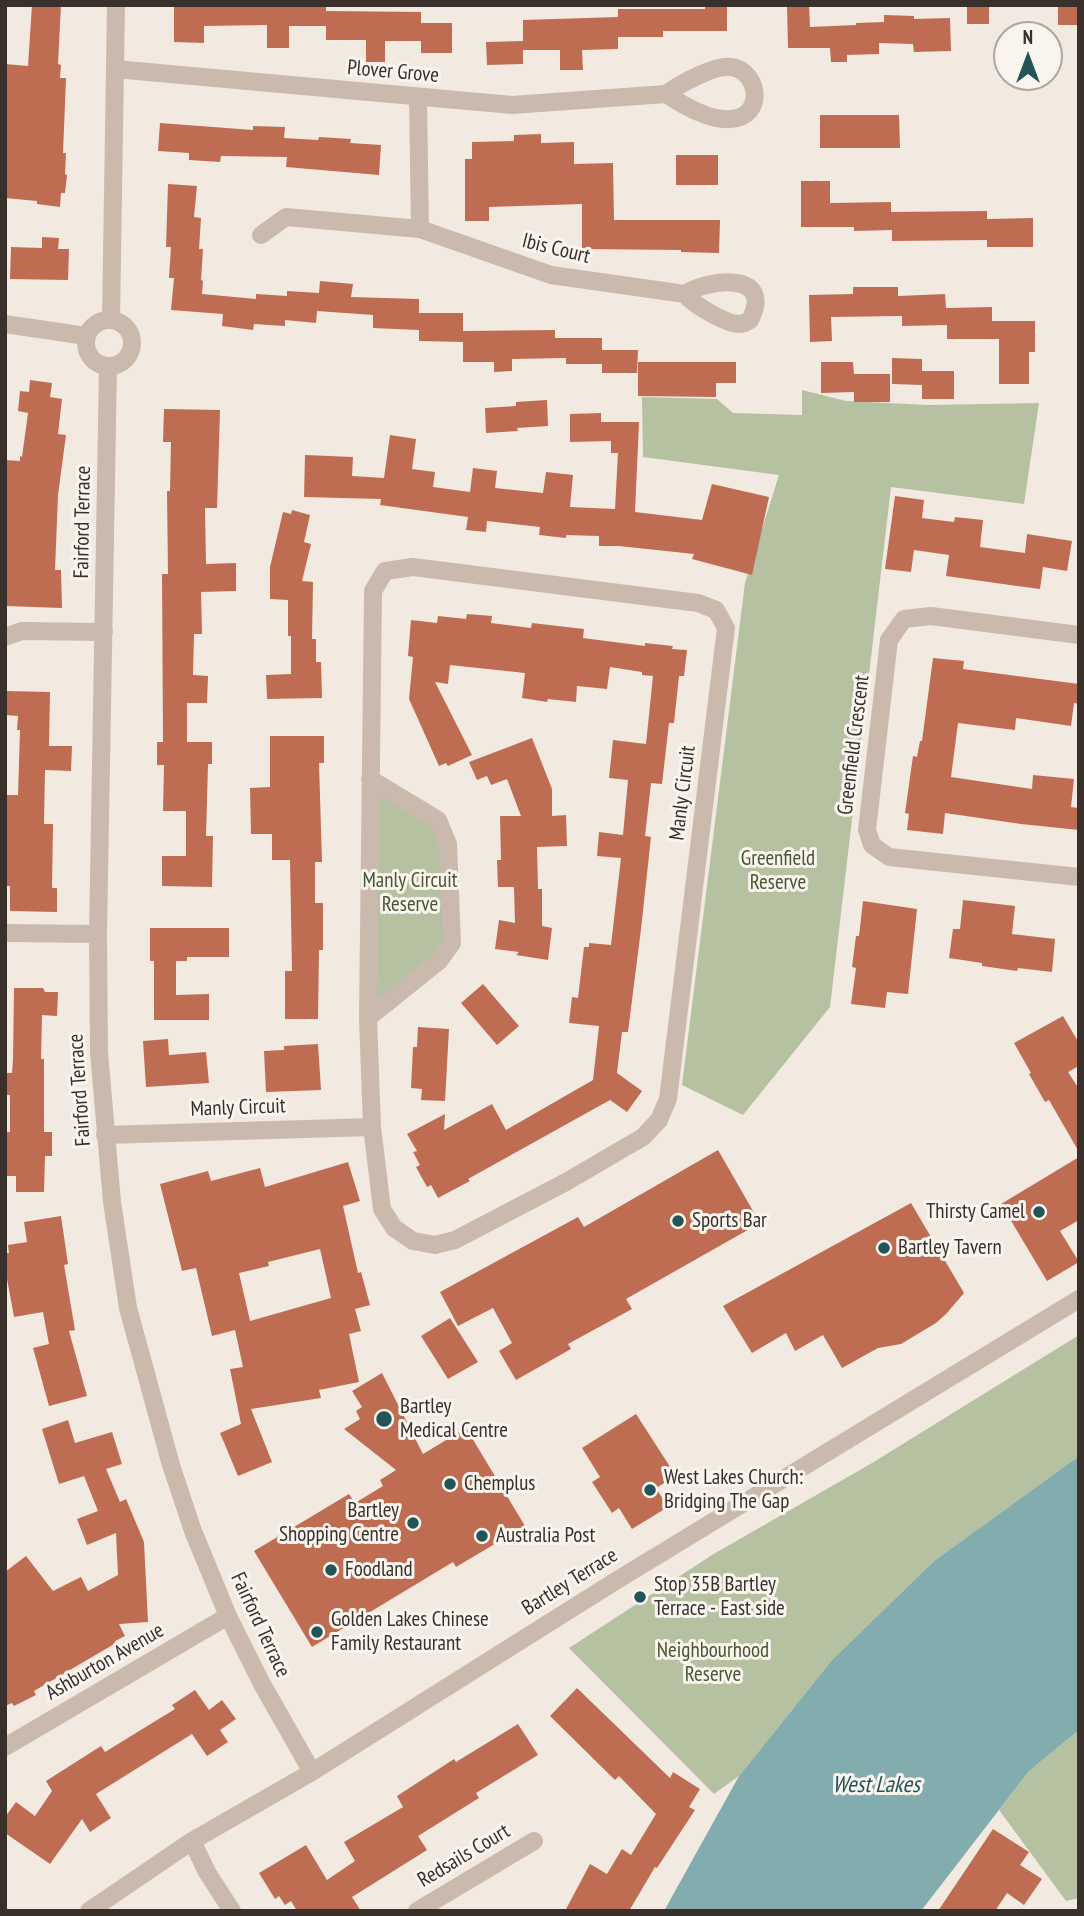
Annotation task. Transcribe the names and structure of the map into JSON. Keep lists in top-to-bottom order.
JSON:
{
  "streets": {
    "street": [
      "Plover Grove",
      "Ibis Court",
      "Fairford Terrace",
      "Greenfield Crescent",
      "Manly Circuit",
      "Bartley Terrace",
      "Ashburton Avenue",
      "Redsails Court"
    ]
  },
  "crossings": [
    ["Fairford Terrace", "Manly Circuit"],
    ["Fairford Terrace", "Bartley Terrace"],
    ["Fairford Terrace", "Ashburton Avenue"]
  ],
  "water": ["West Lakes"],
  "parks": ["Greenfield Reserve", "Manly Circuit Reserve", "Neighbourhood Reserve"],
  "places": [
    "Thirsty Camel",
    "Sports Bar",
    "Bartley Tavern",
    "Bartley Medical Centre",
    "Chemplus",
    "West Lakes Church: Bridging The Gap",
    "Bartley Shopping Centre",
    "Australia Post",
    "Foodland",
    "Stop 35B Bartley Terrace - East side",
    "Golden Lakes Chinese Family Restaurant"
  ],
  "north": "top"
}
